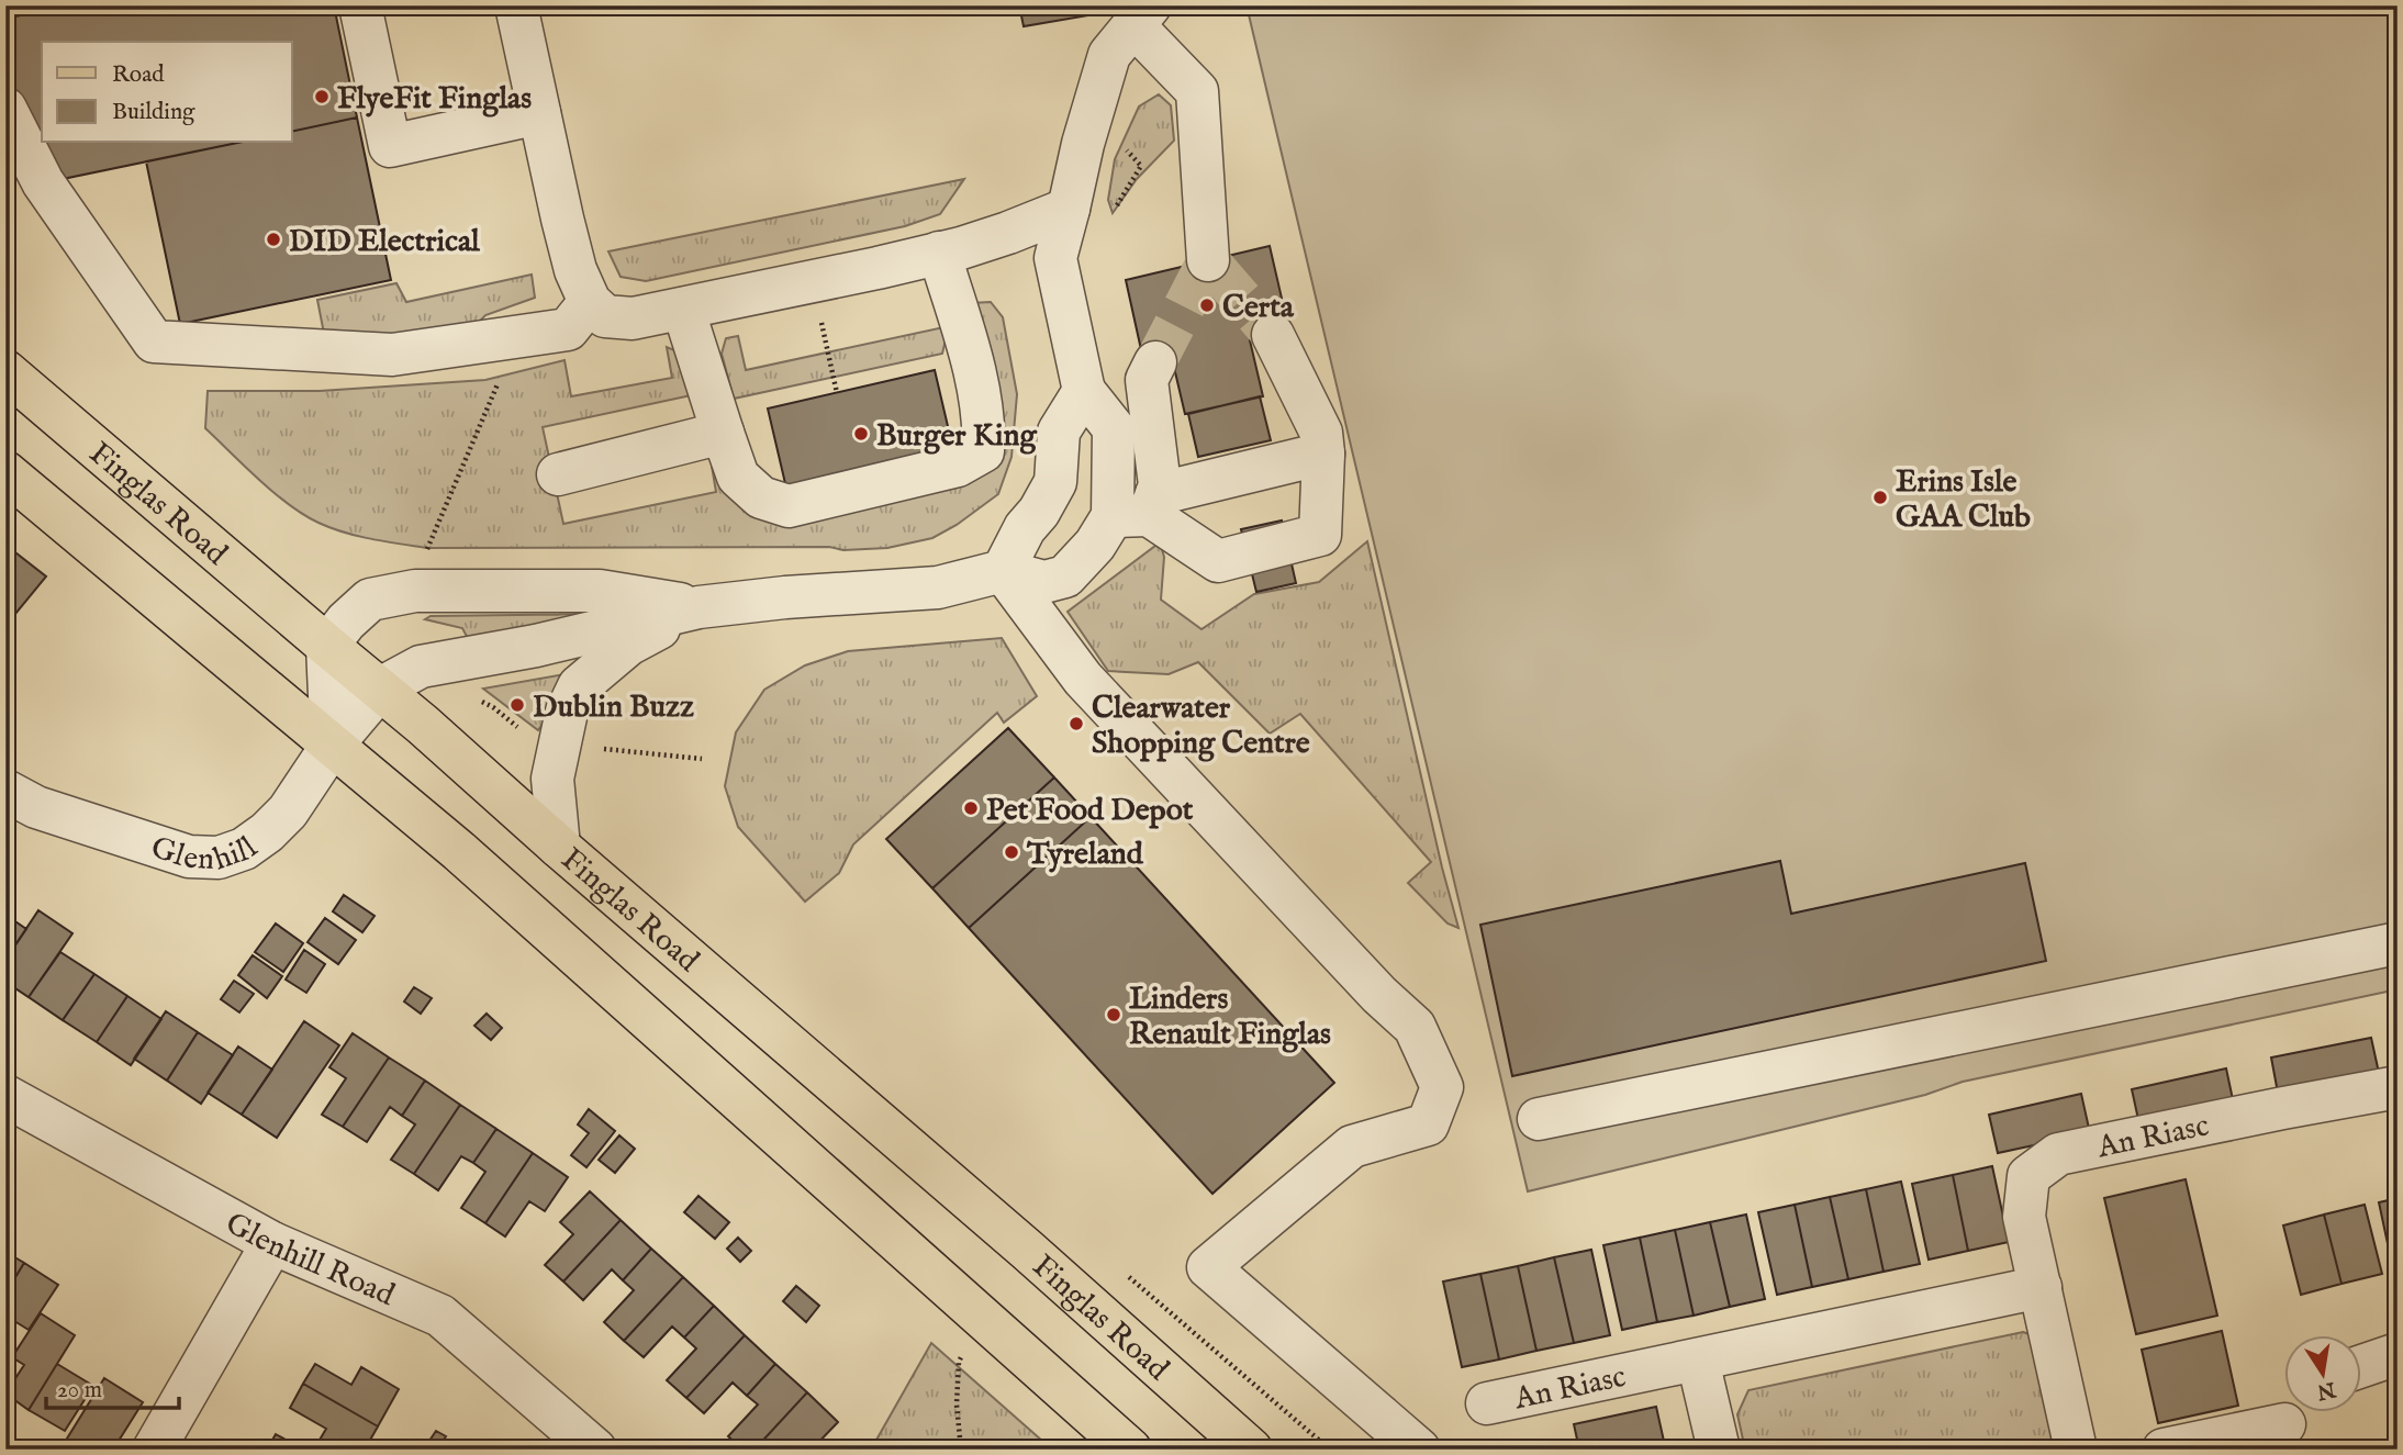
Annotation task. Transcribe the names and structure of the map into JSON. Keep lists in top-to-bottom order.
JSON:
{
  "streets": {
    "main road": ["Finglas Road"],
    "street": ["Glenhill", "An Riasc", "Glenhill Road"]
  },
  "crossings": [
    ["Finglas Road", "Glenhill"]
  ],
  "places": [
    "FlyeFit Finglas",
    "DID Electrical",
    "Certa",
    "Burger King",
    "Erins Isle GAA Club",
    "Dublin Buzz",
    "Clearwater Shopping Centre",
    "Pet Food Depot",
    "Tyreland",
    "Linders Renault Finglas"
  ],
  "legend": ["Road", "Building"],
  "scale_bar": "20 m",
  "north": "bottom"
}
